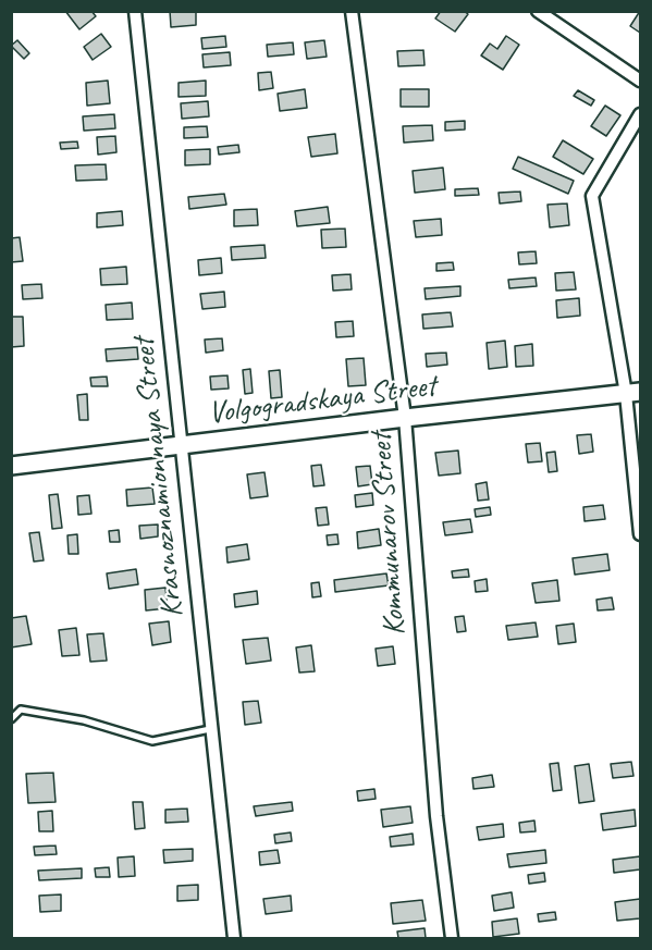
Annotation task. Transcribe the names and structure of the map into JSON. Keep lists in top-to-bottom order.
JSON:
{
  "streets": {
    "main road": ["Volgogradskaya Street"],
    "street": ["Krasnoznamionnaya Street", "Kommunarov Street"]
  },
  "crossings": [
    ["Volgogradskaya Street", "Krasnoznamionnaya Street"],
    ["Volgogradskaya Street", "Kommunarov Street"]
  ]
}
